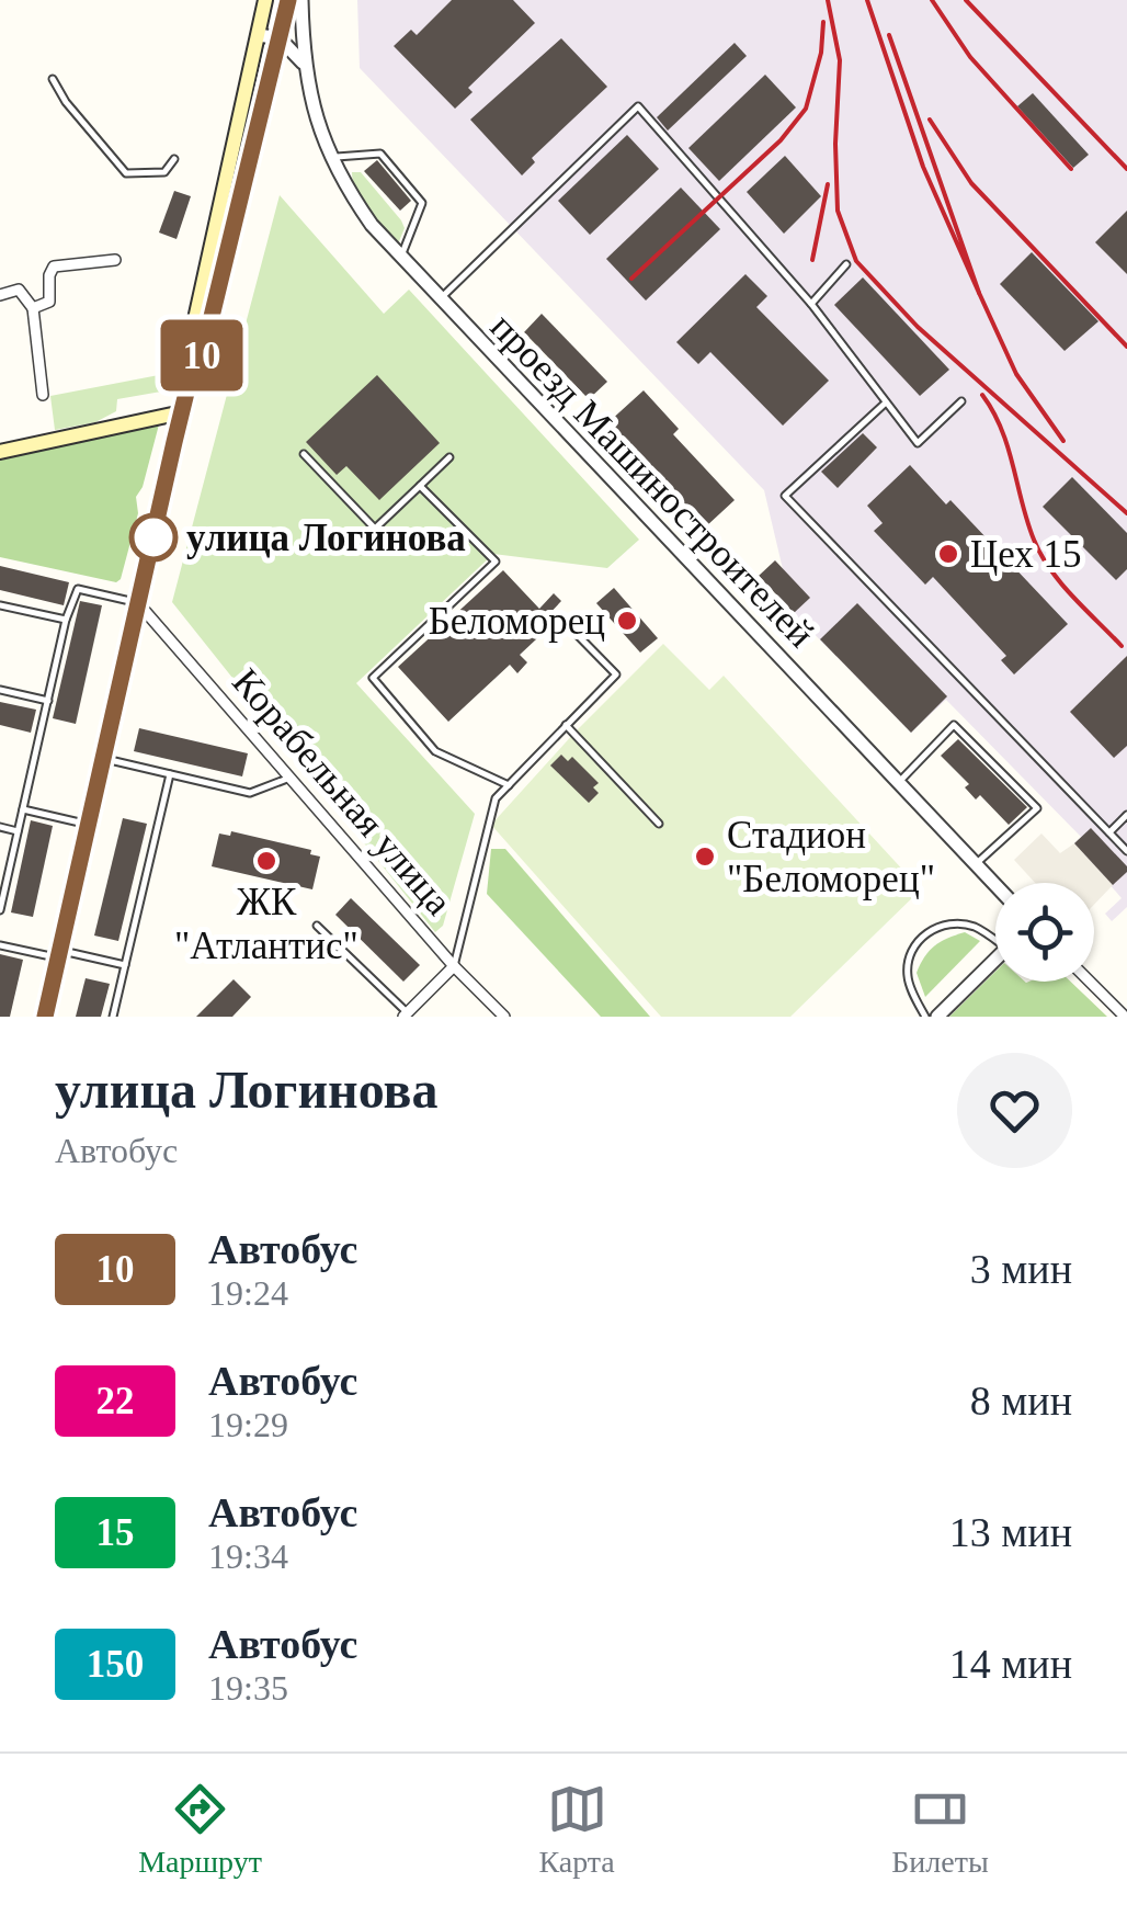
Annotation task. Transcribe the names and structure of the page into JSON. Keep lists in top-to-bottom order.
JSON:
{
  "streets": {
    "street": ["проезд Машиностроителей", "Корабельная улица"]
  },
  "places": [
    "улица Логинова",
    "Цех 15",
    "Беломорец",
    "Стадион \"Беломорец\"",
    "ЖК \"Атлантис\""
  ],
  "lines": ["bus line 10"],
  "page": {
    "on_map": "10",
    "heading": ["улица Логинова", "Автобус"],
    "list": [
      {
        "mark": "10",
        "name": "Автобус",
        "note": "19:24",
        "value": "3 мин"
      },
      {
        "mark": "22",
        "name": "Автобус",
        "note": "19:29",
        "value": "8 мин"
      },
      {
        "mark": "15",
        "name": "Автобус",
        "note": "19:34",
        "value": "13 мин"
      },
      {
        "mark": "150",
        "name": "Автобус",
        "note": "19:35",
        "value": "14 мин"
      }
    ],
    "tabs": ["Маршрут", "Карта", "Билеты"]
  }
}
